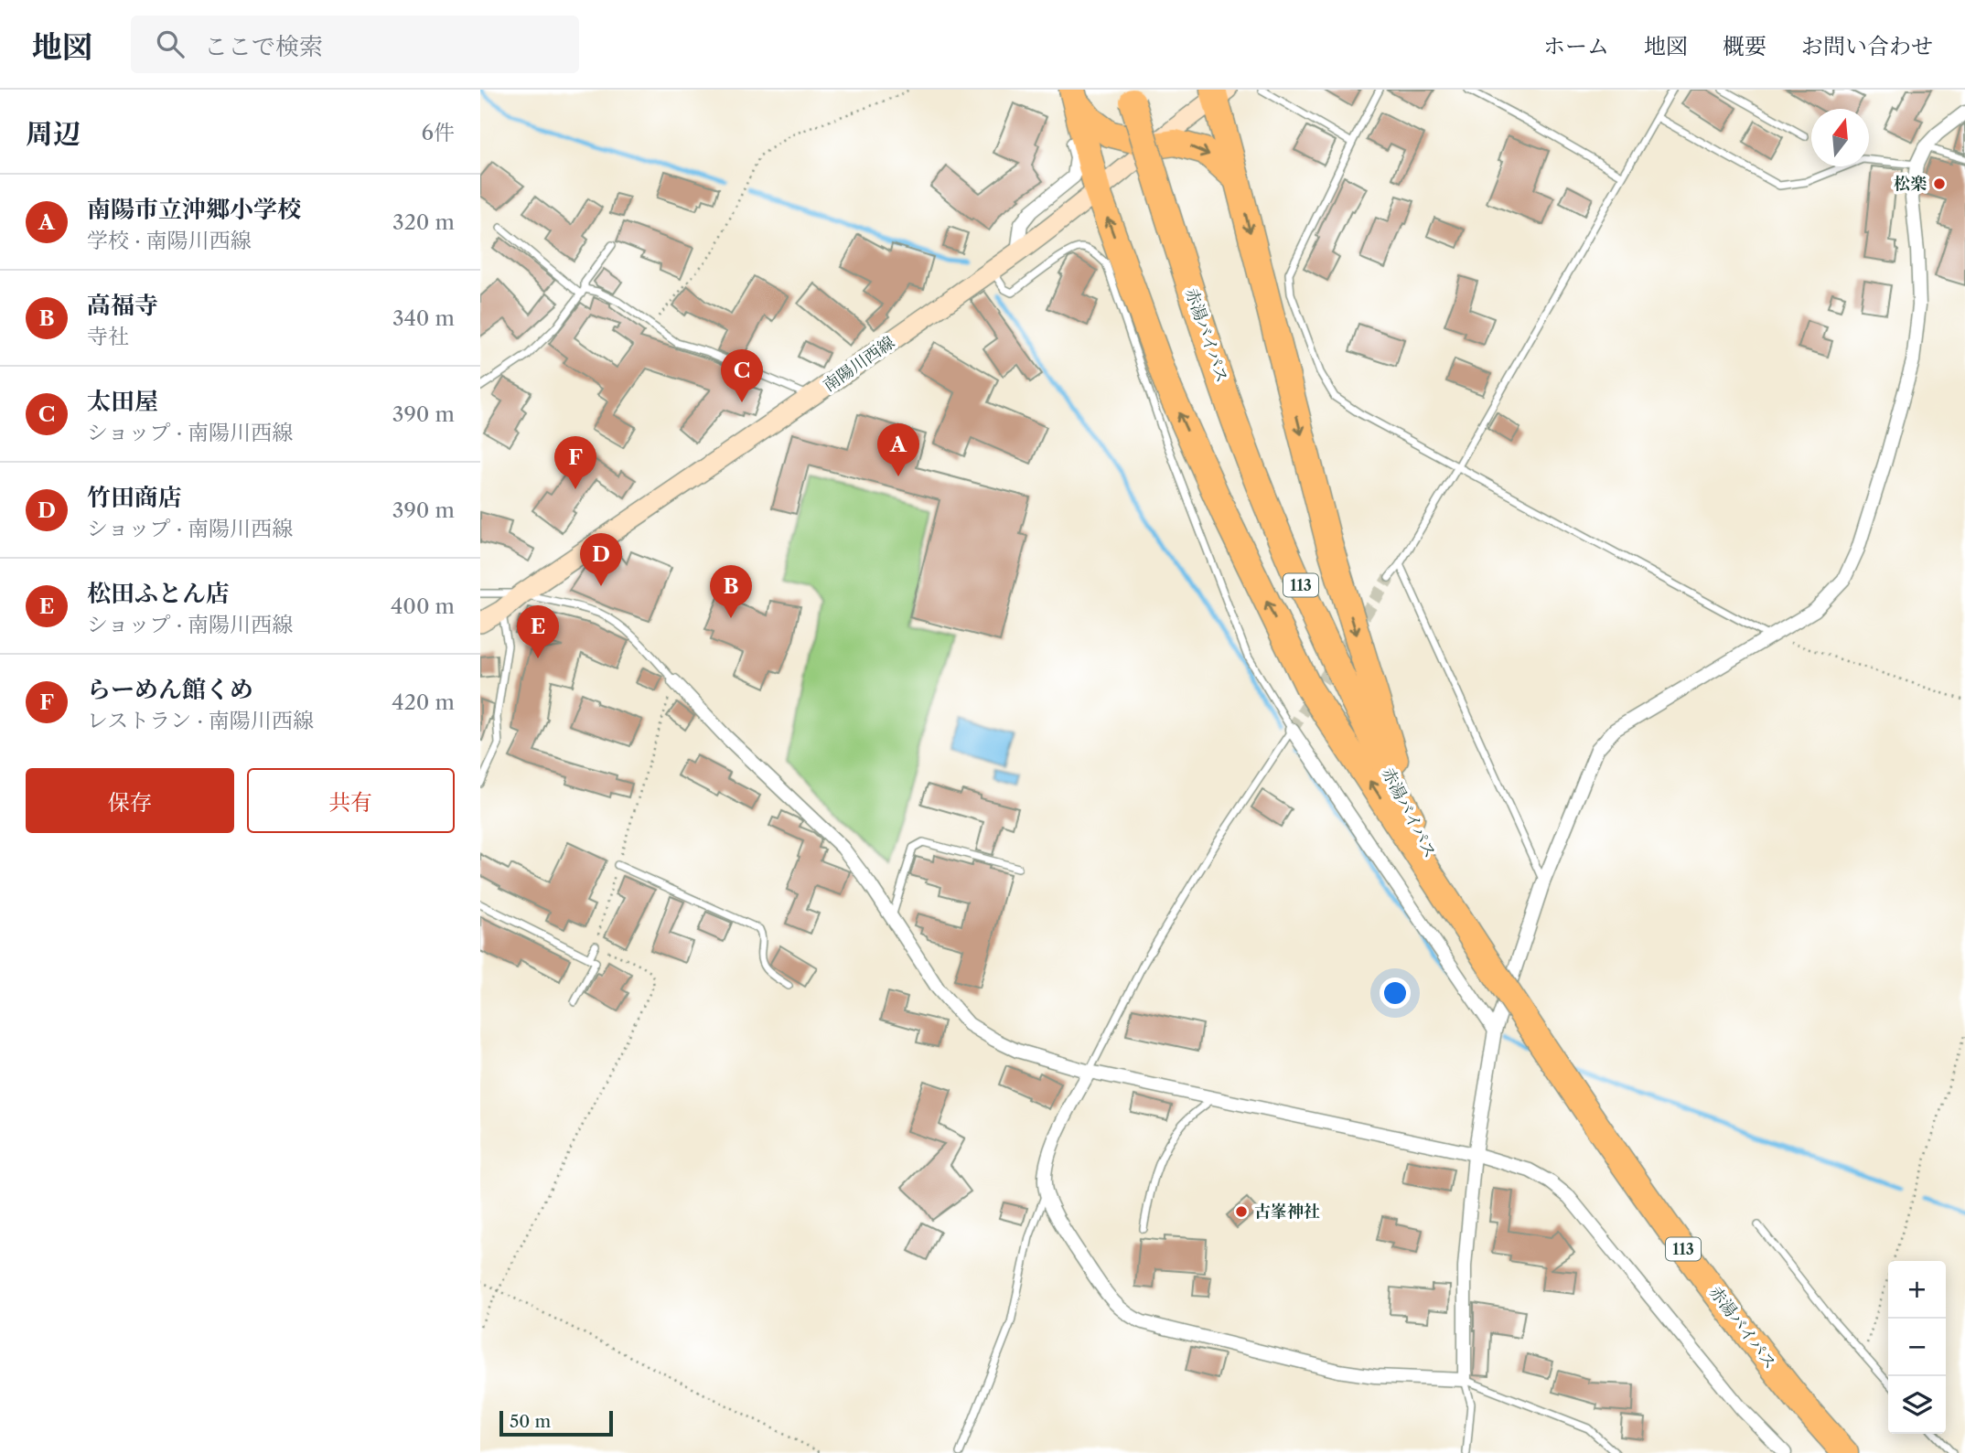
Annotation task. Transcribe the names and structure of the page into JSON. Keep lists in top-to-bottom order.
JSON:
{
  "streets": {
    "highway": ["赤湯バイパス", "113"],
    "main road": ["南陽川西線"]
  },
  "places": ["松楽", "古峯神社"],
  "scale_bar": "50 m",
  "north": "top",
  "page": {
    "header": "地図",
    "search": "ここで検索",
    "nav": [
      "ホーム",
      "地図",
      "概要",
      "お問い合わせ"
    ],
    "heading": ["周辺", "6件"],
    "list": [
      {
        "mark": "A",
        "name": "南陽市立沖郷小学校",
        "note": "学校 · 南陽川西線",
        "value": "320 m"
      },
      {
        "mark": "B",
        "name": "高福寺",
        "note": "寺社",
        "value": "340 m"
      },
      {
        "mark": "C",
        "name": "太田屋",
        "note": "ショップ · 南陽川西線",
        "value": "390 m"
      },
      {
        "mark": "D",
        "name": "竹田商店",
        "note": "ショップ · 南陽川西線",
        "value": "390 m"
      },
      {
        "mark": "E",
        "name": "松田ふとん店",
        "note": "ショップ · 南陽川西線",
        "value": "400 m"
      },
      {
        "mark": "F",
        "name": "らーめん館くめ",
        "note": "レストラン · 南陽川西線",
        "value": "420 m"
      }
    ],
    "pins": [
      "C",
      "A",
      "F",
      "D",
      "B",
      "E"
    ],
    "buttons": ["保存", "共有"],
    "map_buttons": ["+", "−"],
    "scale": "50 m"
  }
}
